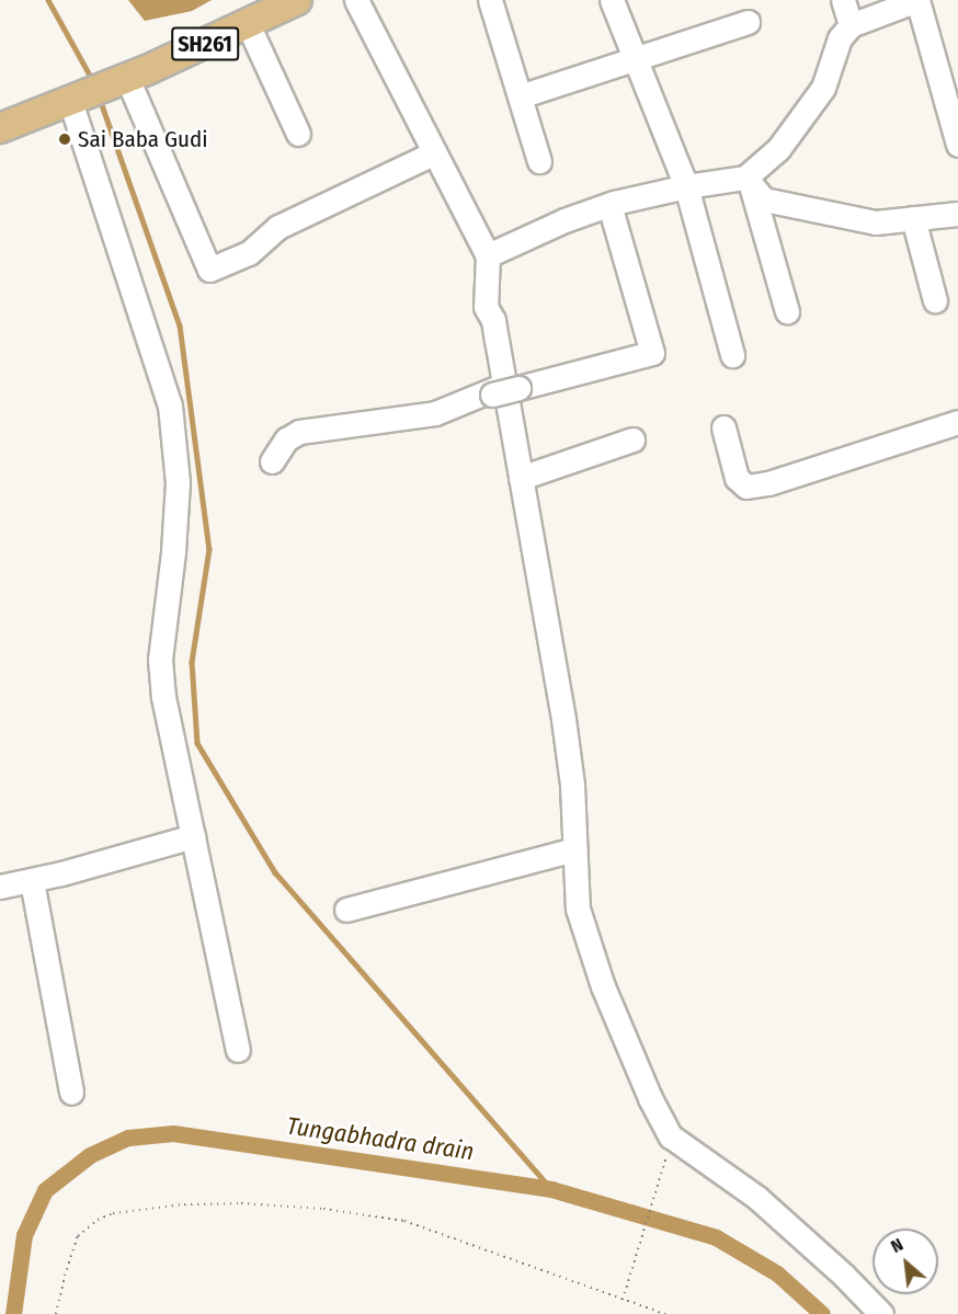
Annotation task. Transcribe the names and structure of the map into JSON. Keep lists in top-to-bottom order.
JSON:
{
  "streets": {
    "main road": ["SH261"]
  },
  "water": ["Tungabhadra drain"],
  "places": ["Sai Baba Gudi"],
  "north": "top left"
}
